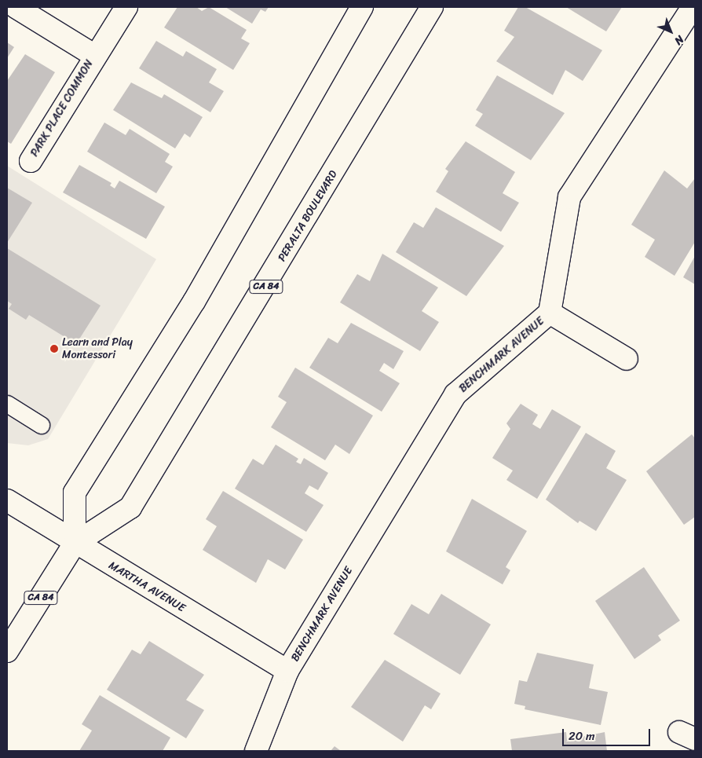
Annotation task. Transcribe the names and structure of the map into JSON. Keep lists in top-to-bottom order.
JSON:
{
  "streets": {
    "street": [
      "PARK PLACE COMMON",
      "PERALTA BOULEVARD",
      "CA 84",
      "BENCHMARK AVENUE",
      "MARTHA AVENUE"
    ]
  },
  "crossings": [
    ["PERALTA BOULEVARD", "MARTHA AVENUE"],
    ["BENCHMARK AVENUE", "MARTHA AVENUE"]
  ],
  "places": ["Learn and Play Montessori"],
  "scale_bar": "20 m",
  "north": "bottom right"
}
